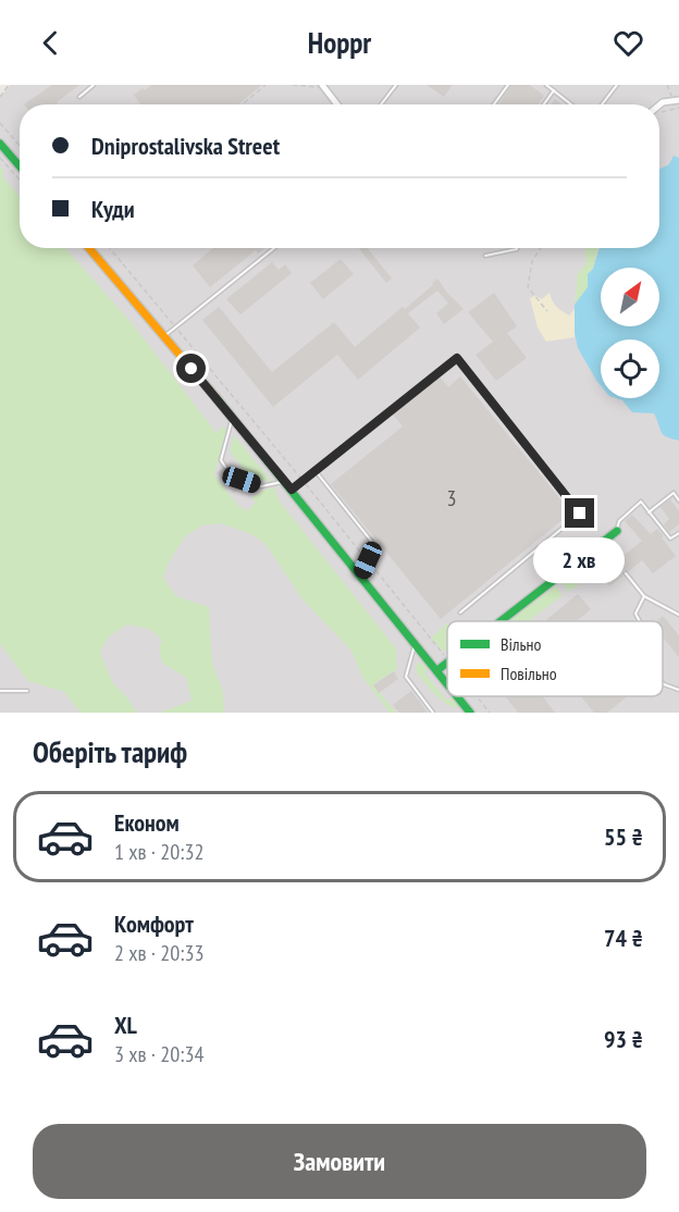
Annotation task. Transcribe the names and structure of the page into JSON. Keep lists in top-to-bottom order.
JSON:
{
  "house_numbers": ["3"],
  "legend": ["Вільно", "Повільно"],
  "north": "top right",
  "page": {
    "header": "Hoppr",
    "banner": ["Dniprostalivska Street", "Куди"],
    "bubble": "2 хв",
    "heading": "Оберіть тариф",
    "list": [
      {
        "name": "Економ",
        "note": "1 хв · 20:32",
        "value": "55 ₴"
      },
      {
        "name": "Комфорт",
        "note": "2 хв · 20:33",
        "value": "74 ₴"
      },
      {
        "name": "XL",
        "note": "3 хв · 20:34",
        "value": "93 ₴"
      }
    ],
    "buttons": "Замовити"
  }
}
